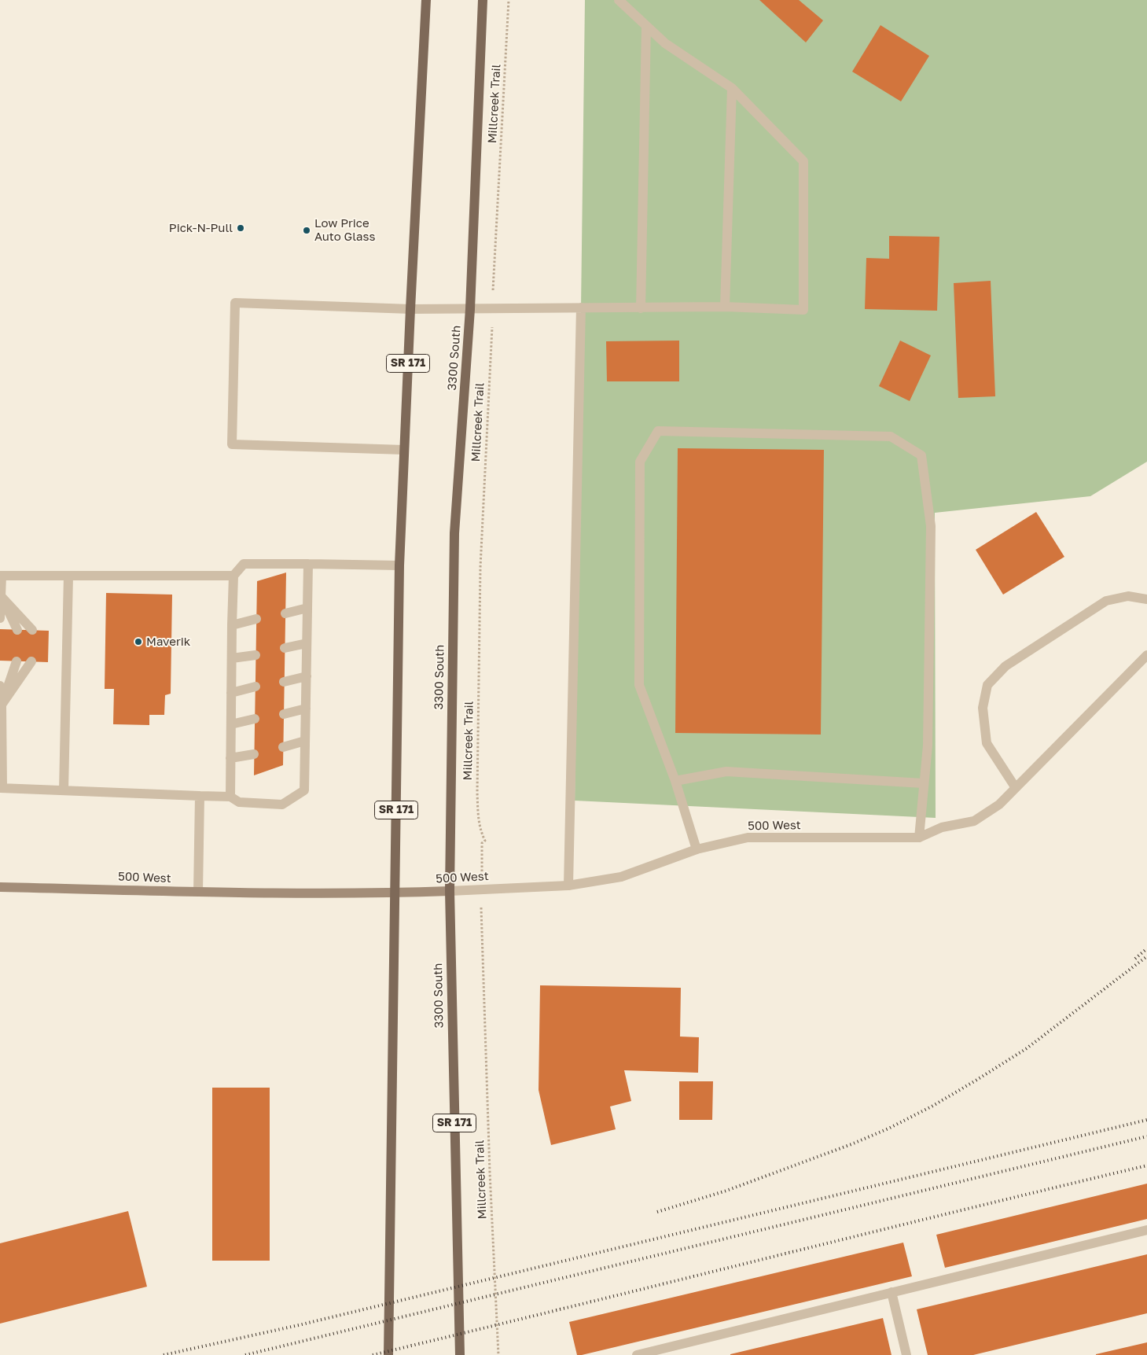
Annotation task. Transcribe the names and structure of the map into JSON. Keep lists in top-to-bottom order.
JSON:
{
  "streets": {
    "main road": ["3300 South", "SR 171", "500 West"],
    "path": ["Millcreek Trail"]
  },
  "crossings": [
    ["3300 South", "500 West"],
    ["SR 171", "500 West"]
  ],
  "places": ["Pick-N-Pull", "Low Price Auto Glass", "Maverik"]
}
